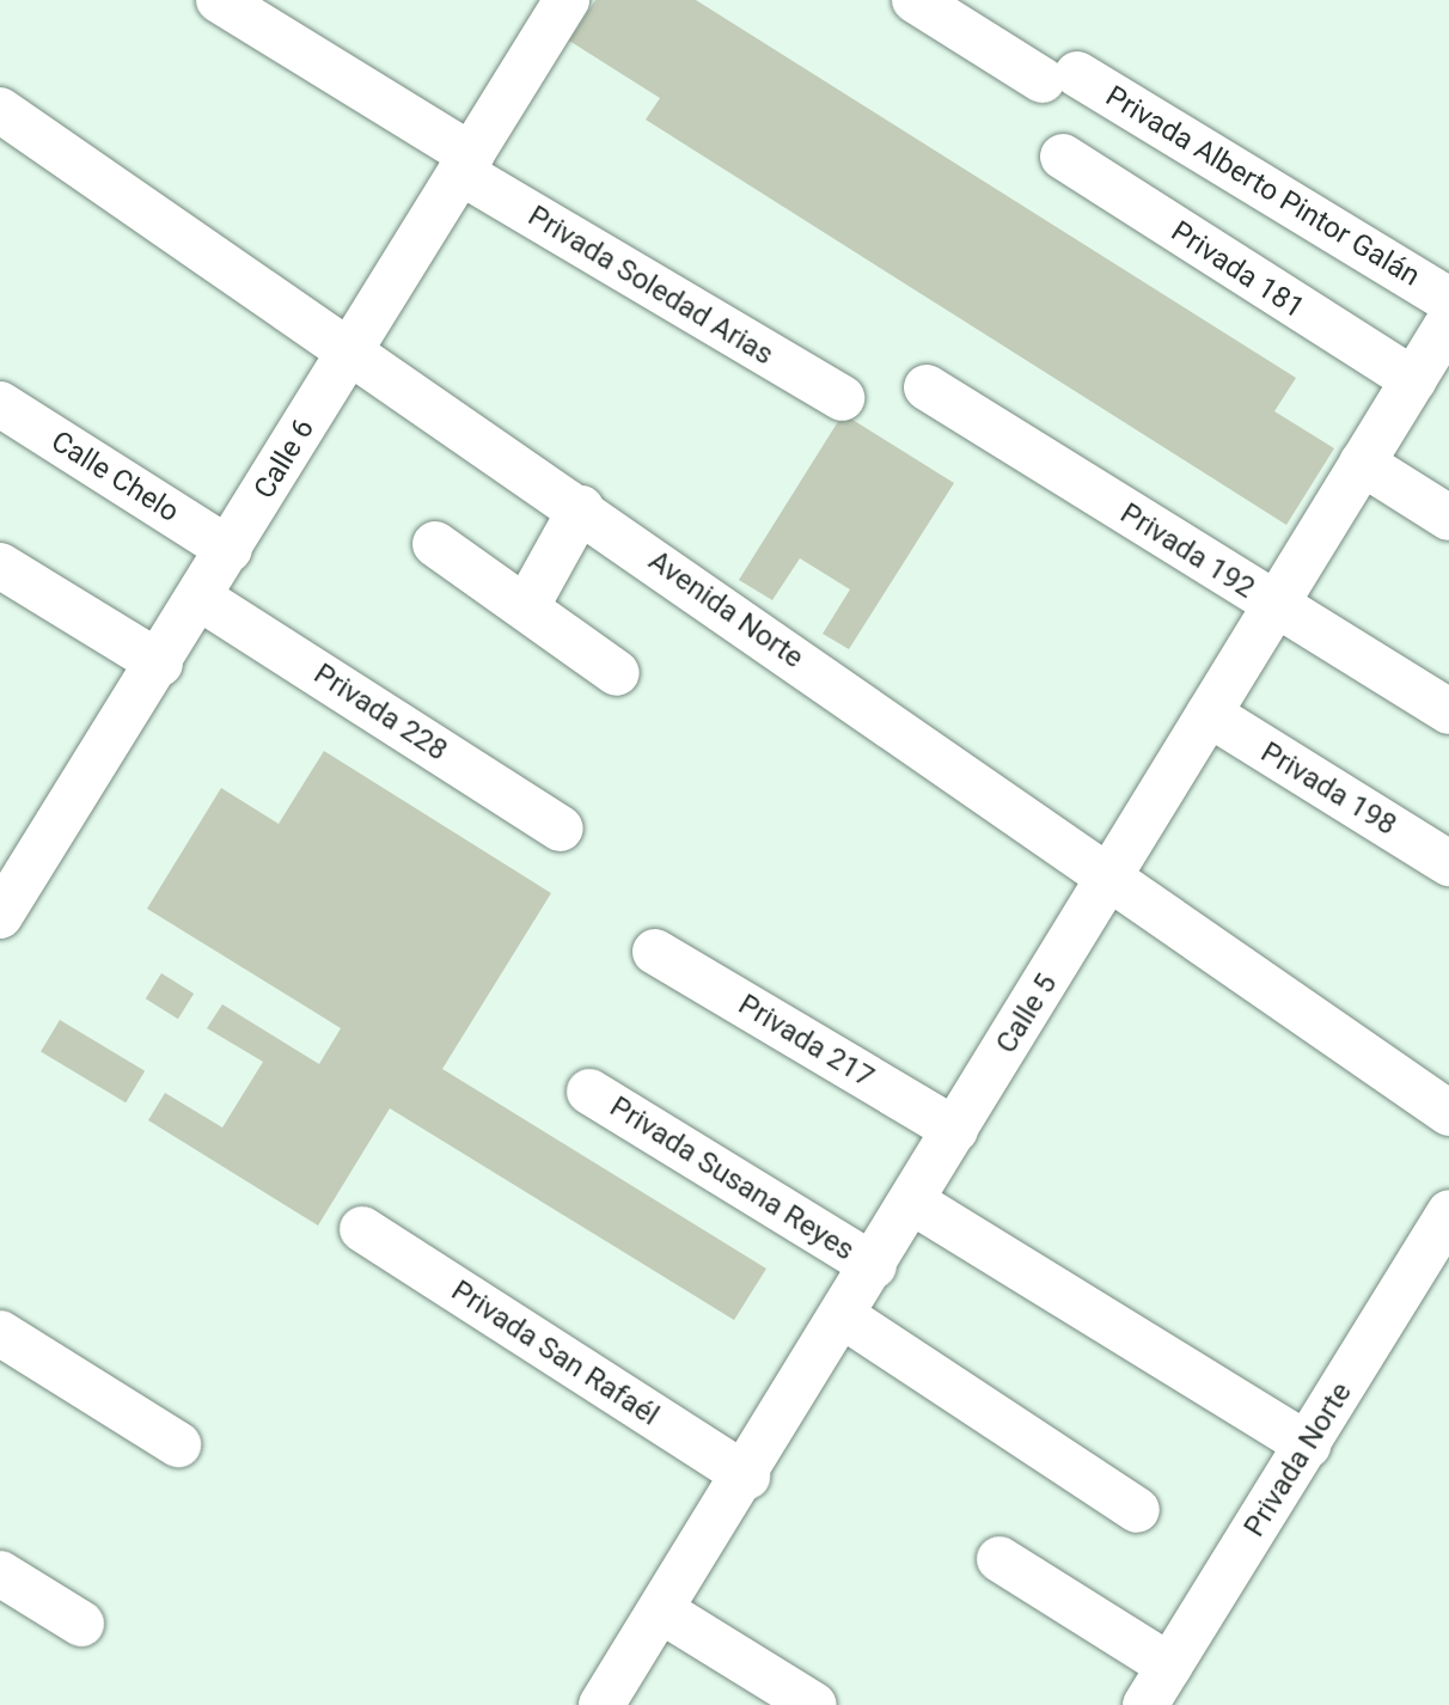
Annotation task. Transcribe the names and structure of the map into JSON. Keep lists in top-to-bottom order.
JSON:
{
  "streets": {
    "street": [
      "Privada Alberto Pintor Galán",
      "Privada 181",
      "Privada Soledad Arias",
      "Calle 6",
      "Calle Chelo",
      "Privada 192",
      "Avenida Norte",
      "Privada 228",
      "Privada 198",
      "Calle 5",
      "Privada 217",
      "Privada Susana Reyes",
      "Privada San Rafaél",
      "Privada Norte"
    ]
  },
  "crossings": [
    ["Privada 181", "Calle 5"],
    ["Privada Soledad Arias", "Calle 6"],
    ["Calle 6", "Calle Chelo"],
    ["Calle 6", "Avenida Norte"],
    ["Calle 6", "Privada 228"],
    ["Privada 192", "Calle 5"],
    ["Avenida Norte", "Calle 5"],
    ["Privada 198", "Calle 5"],
    ["Calle 5", "Privada 217"],
    ["Calle 5", "Privada Susana Reyes"],
    ["Calle 5", "Privada San Rafaél"]
  ]
}
